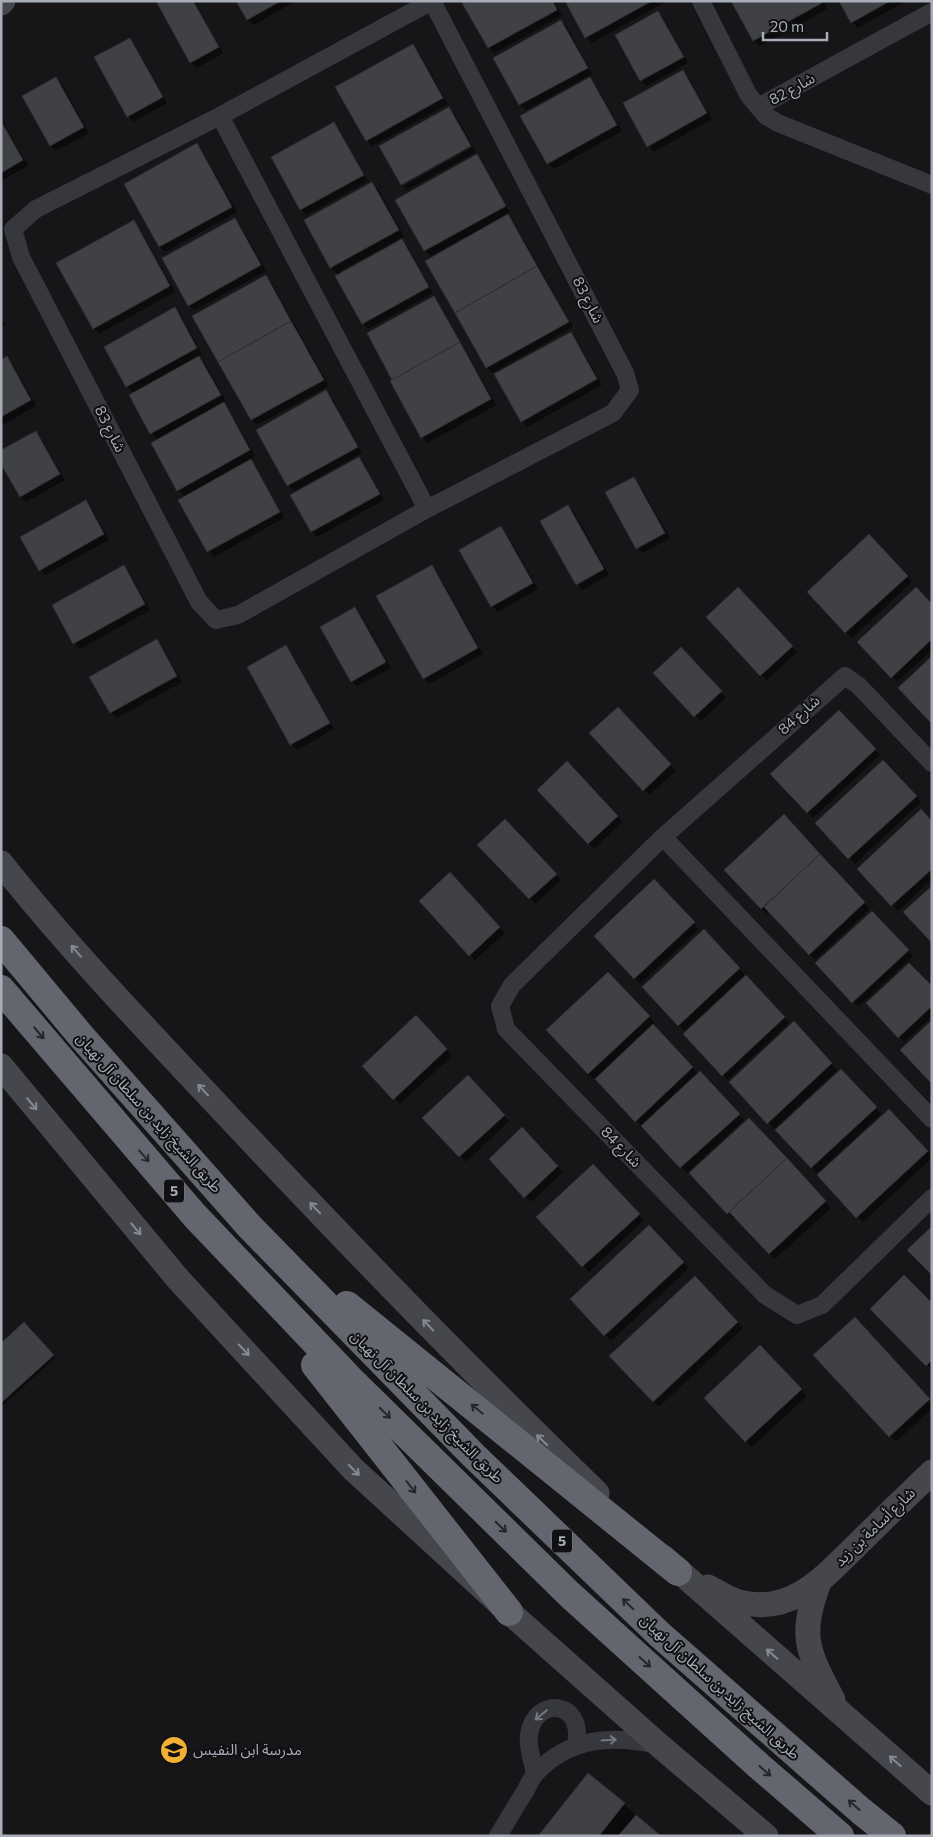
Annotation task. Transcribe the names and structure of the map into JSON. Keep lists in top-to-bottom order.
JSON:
{
  "streets": {
    "highway": ["طريق الشيخ زايد بن سلطان آل نهيان", "5"],
    "main road": ["شارع أسامة بن زيد"],
    "street": ["شارع 82", "شارع 83", "شارع 84"]
  },
  "places": {
    "school or university": ["مدرسة ابن النفيس"]
  },
  "scale_bar": "20 m"
}
